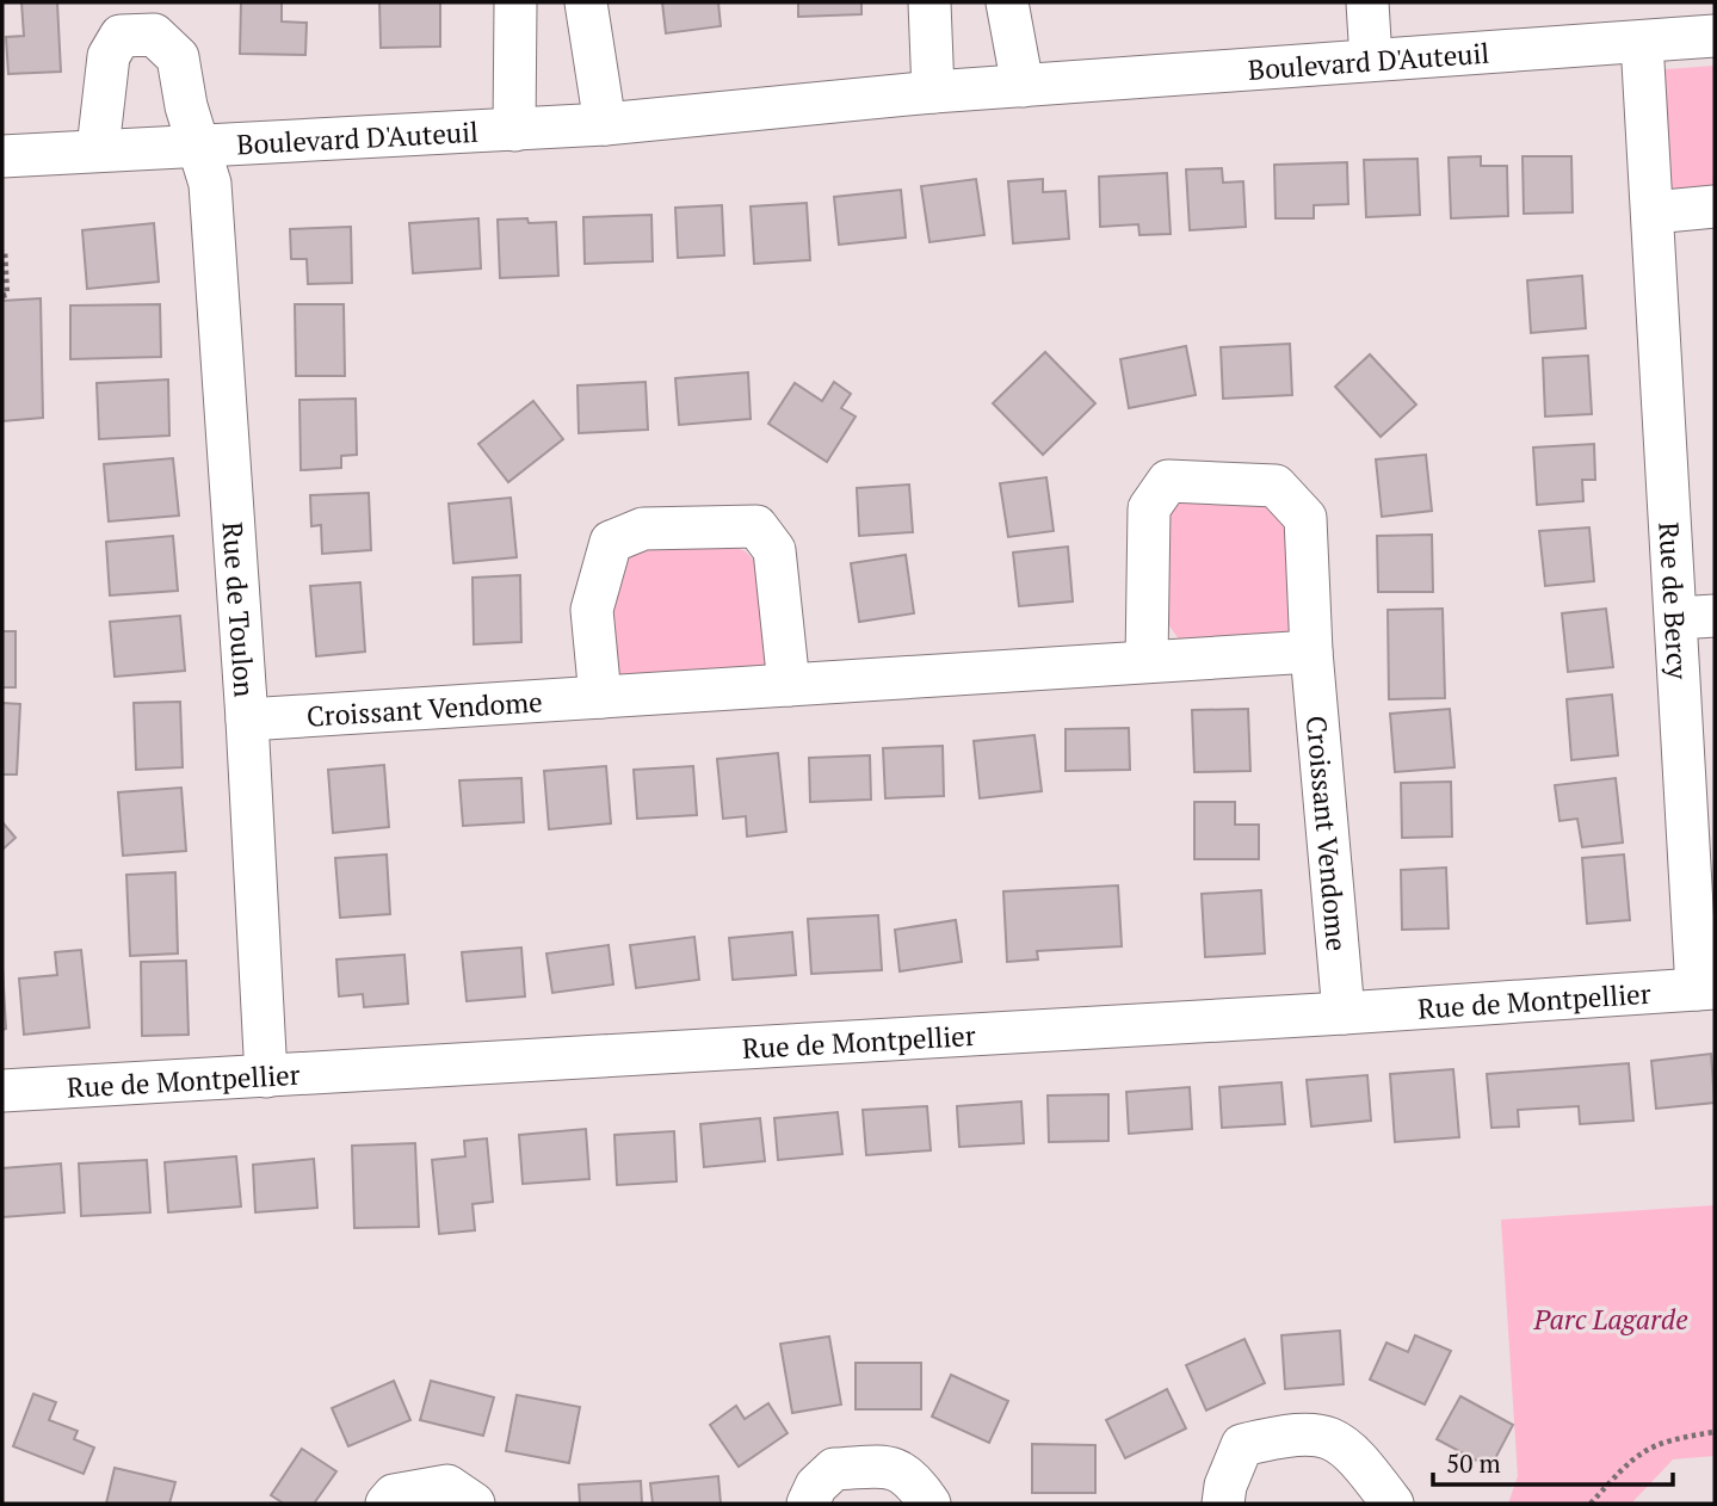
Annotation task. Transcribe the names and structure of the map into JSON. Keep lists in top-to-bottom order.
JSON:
{
  "streets": {
    "street": [
      "Boulevard D'Auteuil",
      "Rue de Bercy",
      "Rue de Toulon",
      "Croissant Vendome",
      "Rue de Montpellier"
    ]
  },
  "crossings": [
    ["Boulevard D'Auteuil", "Rue de Bercy"],
    ["Boulevard D'Auteuil", "Rue de Toulon"],
    ["Rue de Bercy", "Rue de Montpellier"],
    ["Rue de Toulon", "Croissant Vendome"],
    ["Rue de Toulon", "Rue de Montpellier"],
    ["Croissant Vendome", "Rue de Montpellier"]
  ],
  "parks": ["Parc Lagarde"],
  "scale_bar": "50 m"
}
